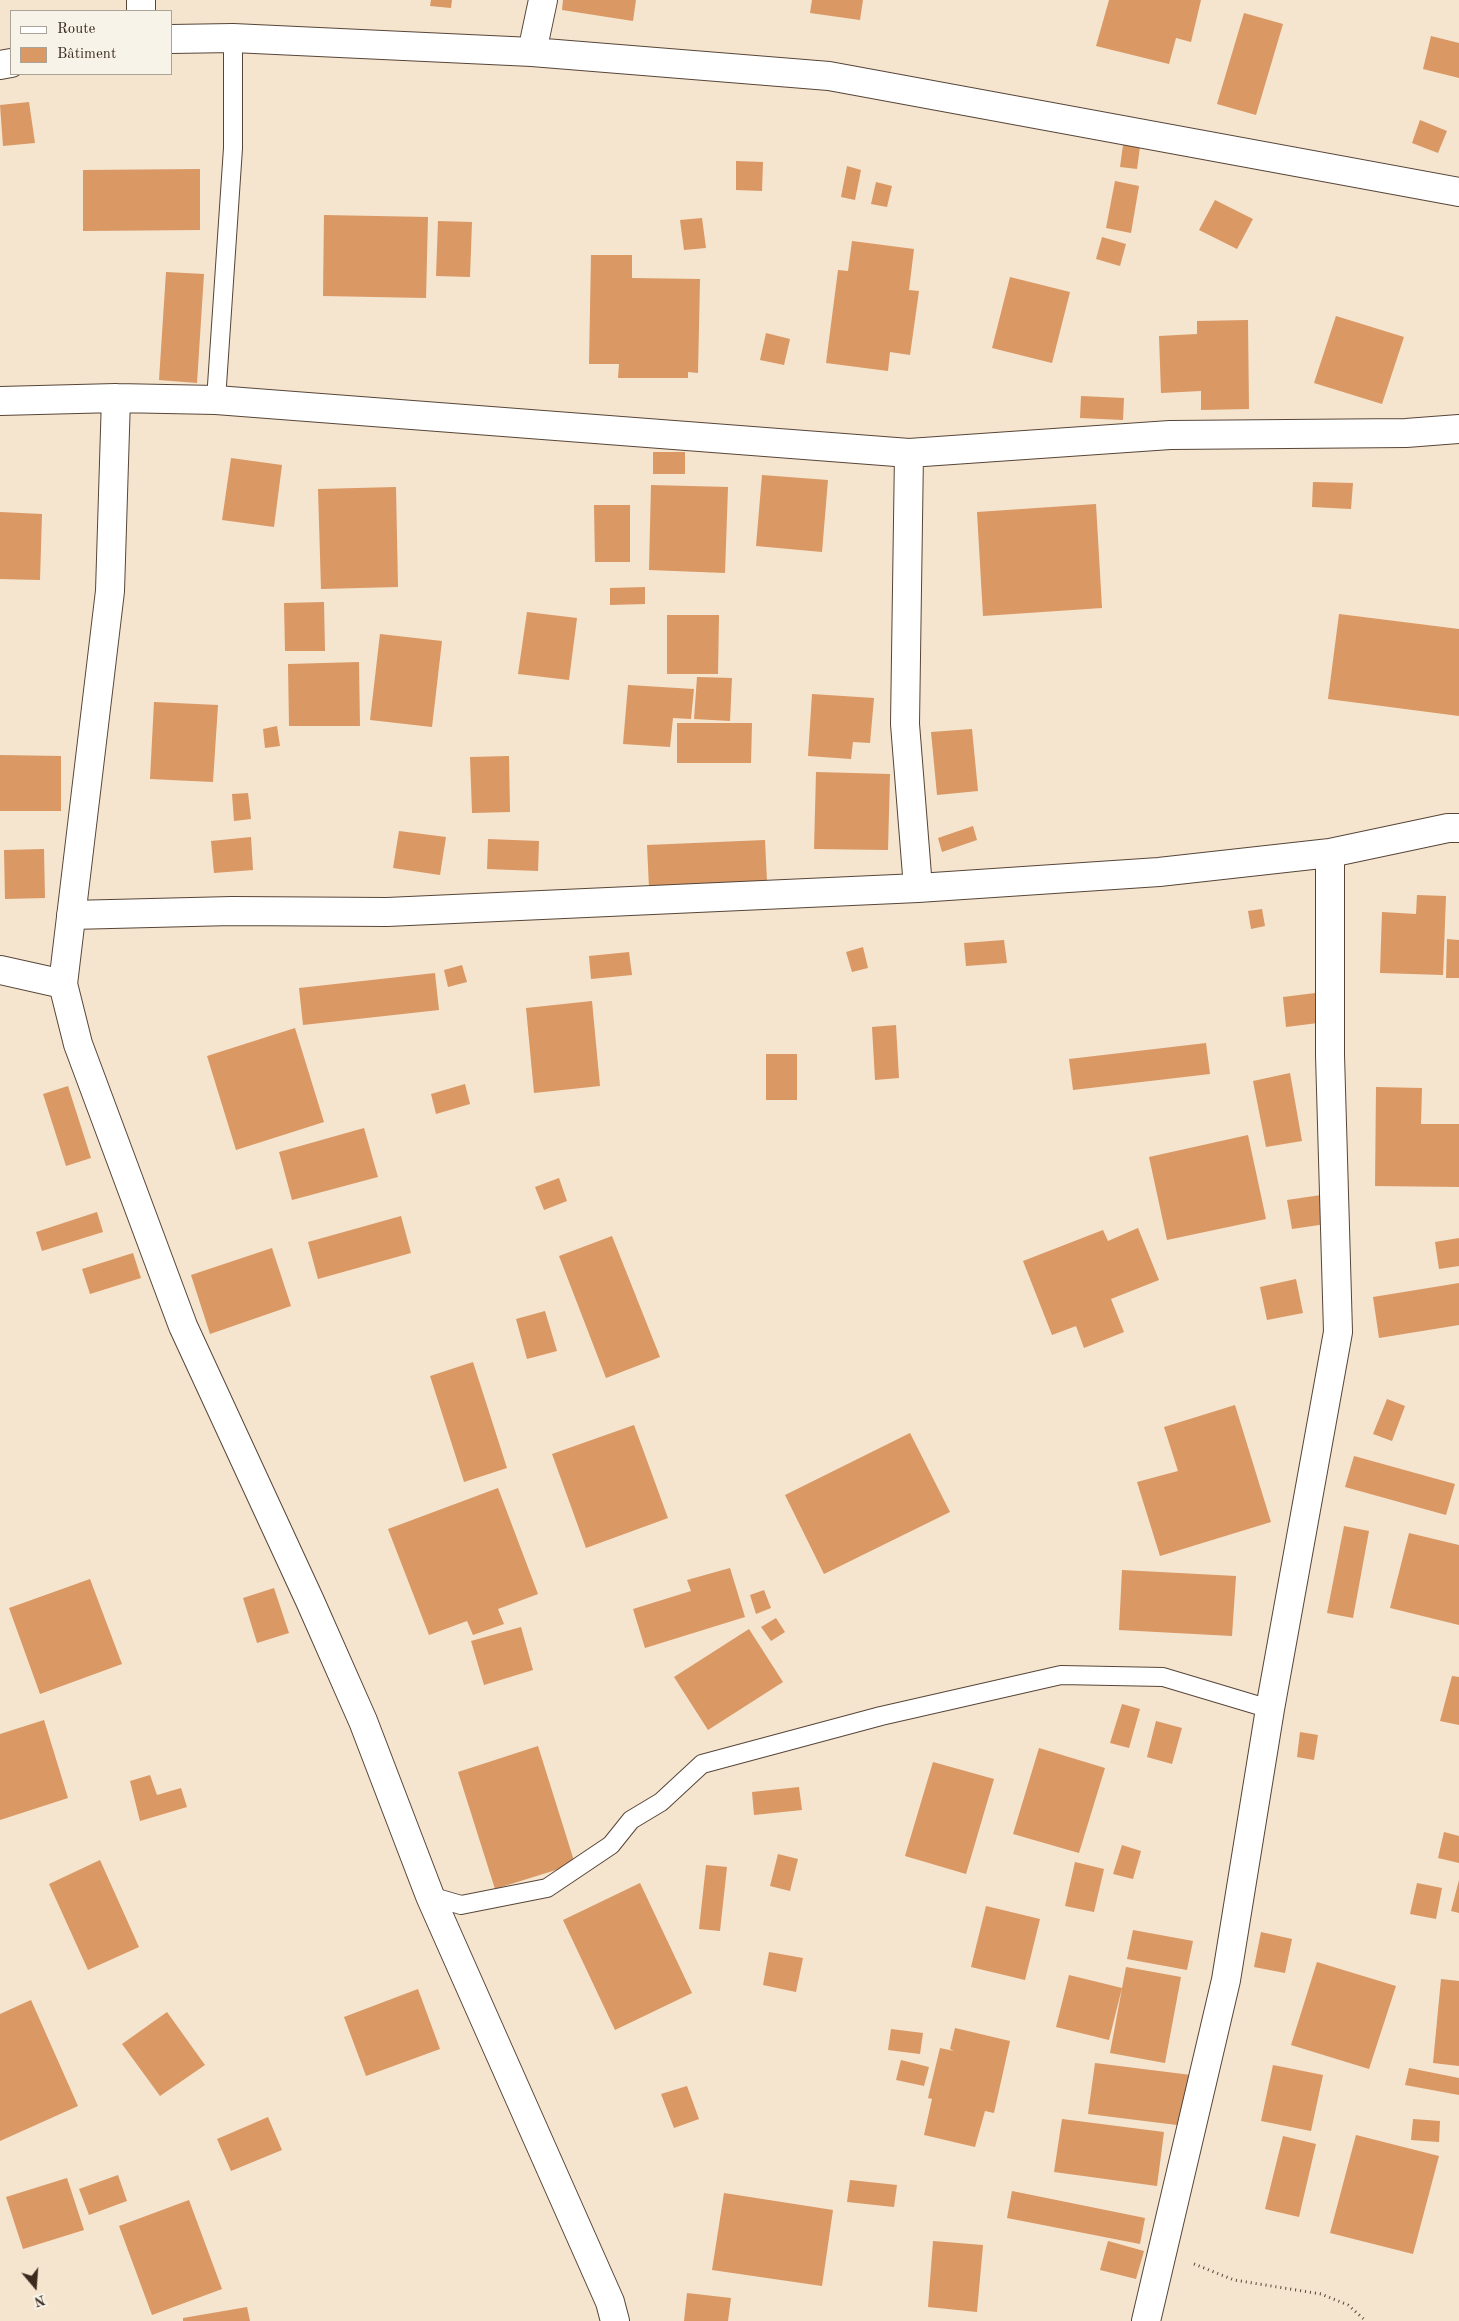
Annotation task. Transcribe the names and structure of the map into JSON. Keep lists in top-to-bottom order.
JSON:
{
  "legend": ["Route", "Bâtiment"],
  "north": "bottom"
}
